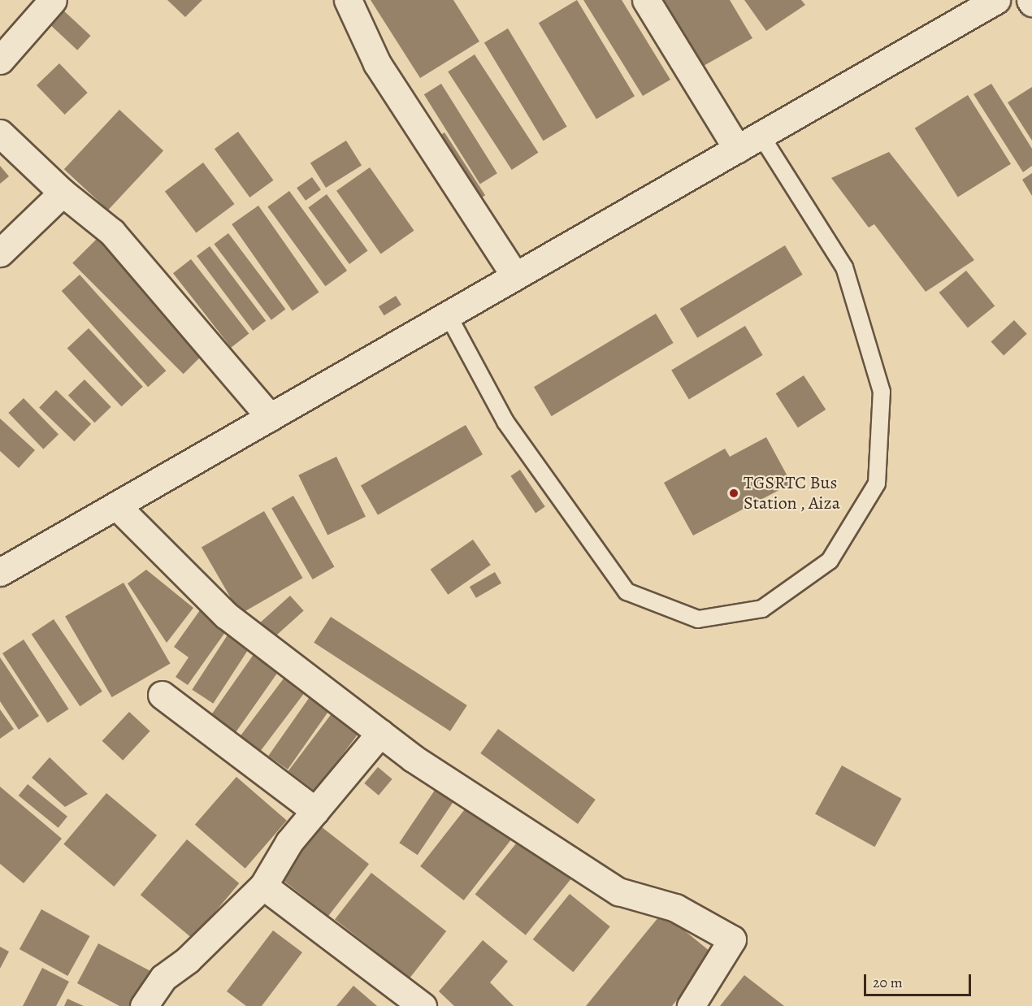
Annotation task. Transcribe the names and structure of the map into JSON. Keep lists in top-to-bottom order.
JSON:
{
  "places": ["TGSRTC Bus Station , Aiza"],
  "scale_bar": "20 m"
}
